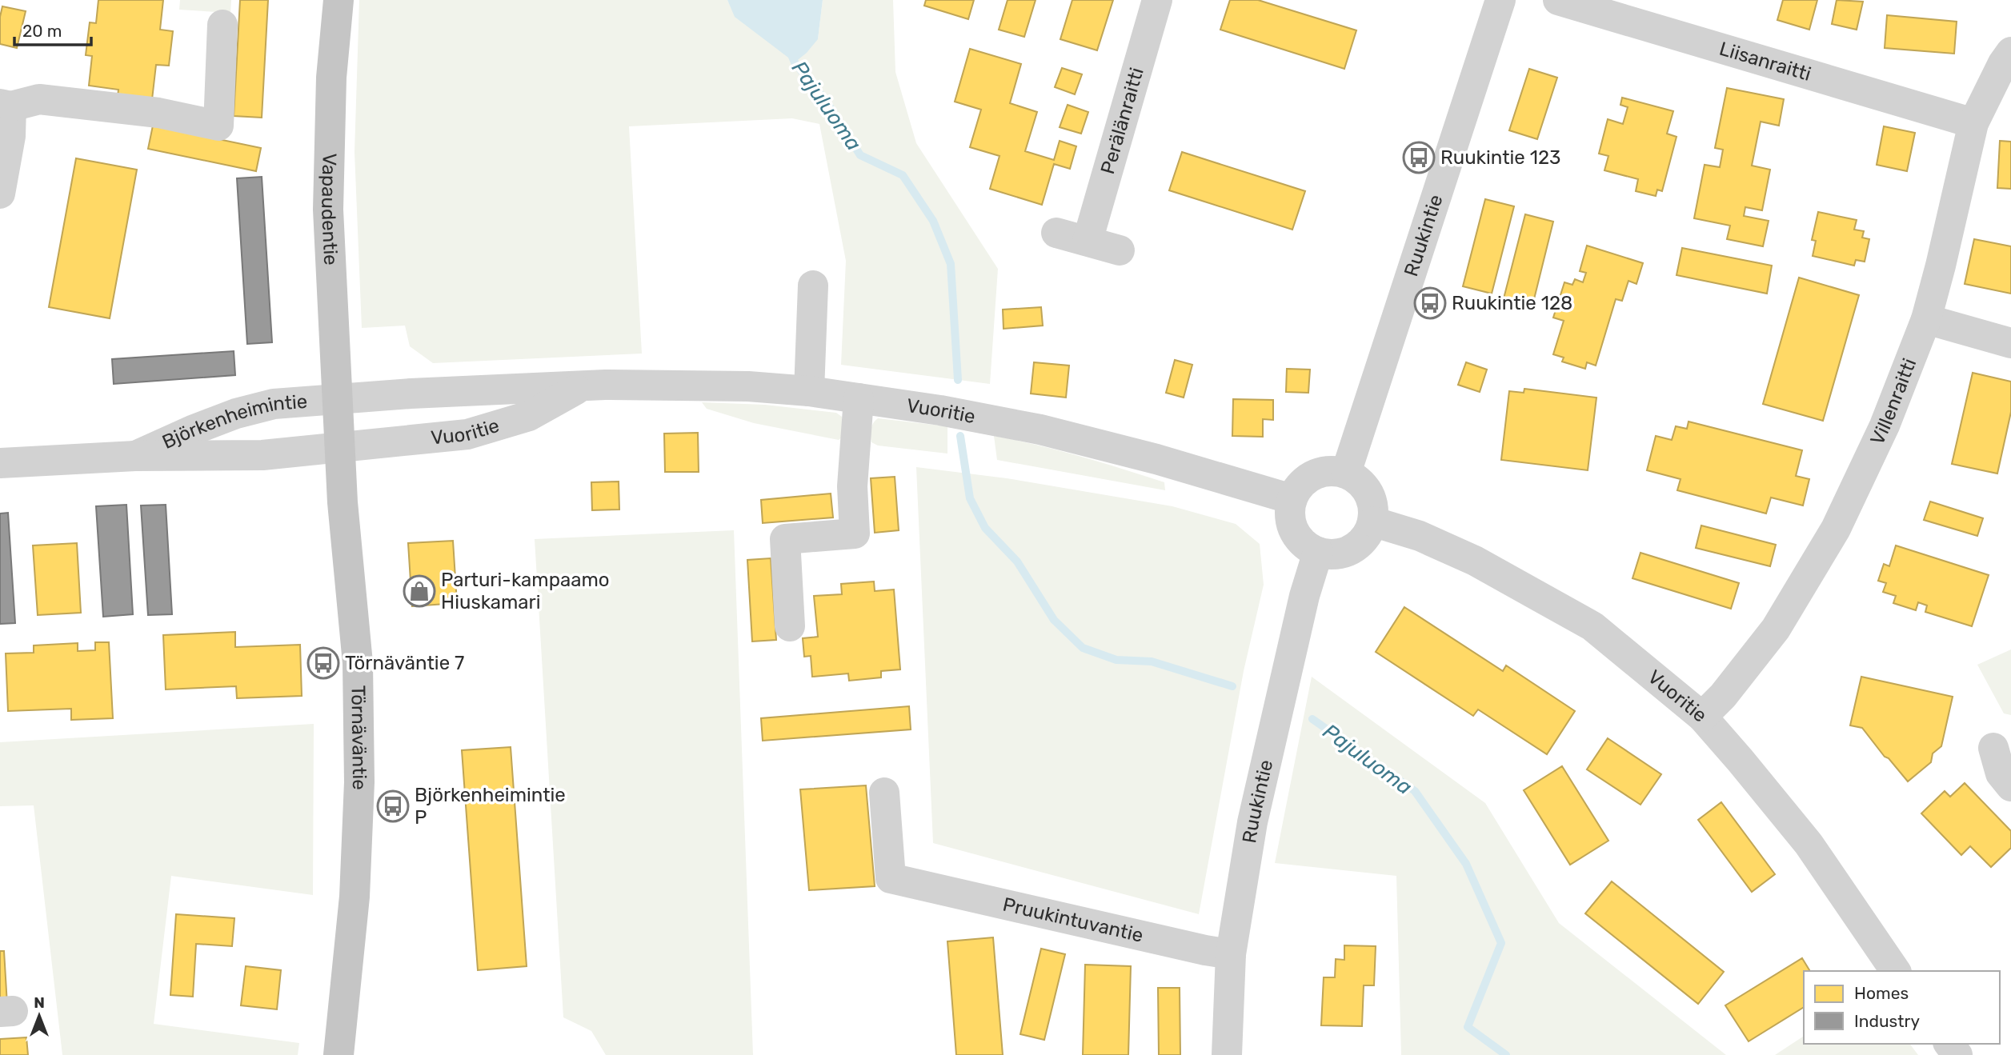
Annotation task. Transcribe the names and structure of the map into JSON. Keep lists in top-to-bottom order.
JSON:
{
  "streets": {
    "main road": ["Vapaudentie", "Törnäväntie"],
    "street": [
      "Liisanraitti",
      "Perälänraitti",
      "Ruukintie",
      "Villenraitti",
      "Vuoritie",
      "Björkenheimintie",
      "Pruukintuvantie"
    ]
  },
  "crossings": [
    ["Liisanraitti", "Villenraitti"],
    ["Vapaudentie", "Vuoritie"],
    ["Vapaudentie", "Björkenheimintie"],
    ["Vapaudentie", "Törnäväntie"],
    ["Ruukintie", "Vuoritie"],
    ["Ruukintie", "Pruukintuvantie"],
    ["Villenraitti", "Vuoritie"],
    ["Vuoritie", "Björkenheimintie"],
    ["Vuoritie", "Törnäväntie"],
    ["Björkenheimintie", "Törnäväntie"]
  ],
  "water": ["Pajuluoma"],
  "places": {
    "bus stop": [
      "Ruukintie 123",
      "Ruukintie 128",
      "Törnäväntie 7",
      "Björkenheimintie P"
    ],
    "shop": ["Parturi-kampaamo Hiuskamari"]
  },
  "legend": ["Homes", "Industry"],
  "scale_bar": "20 m",
  "north": "top"
}
